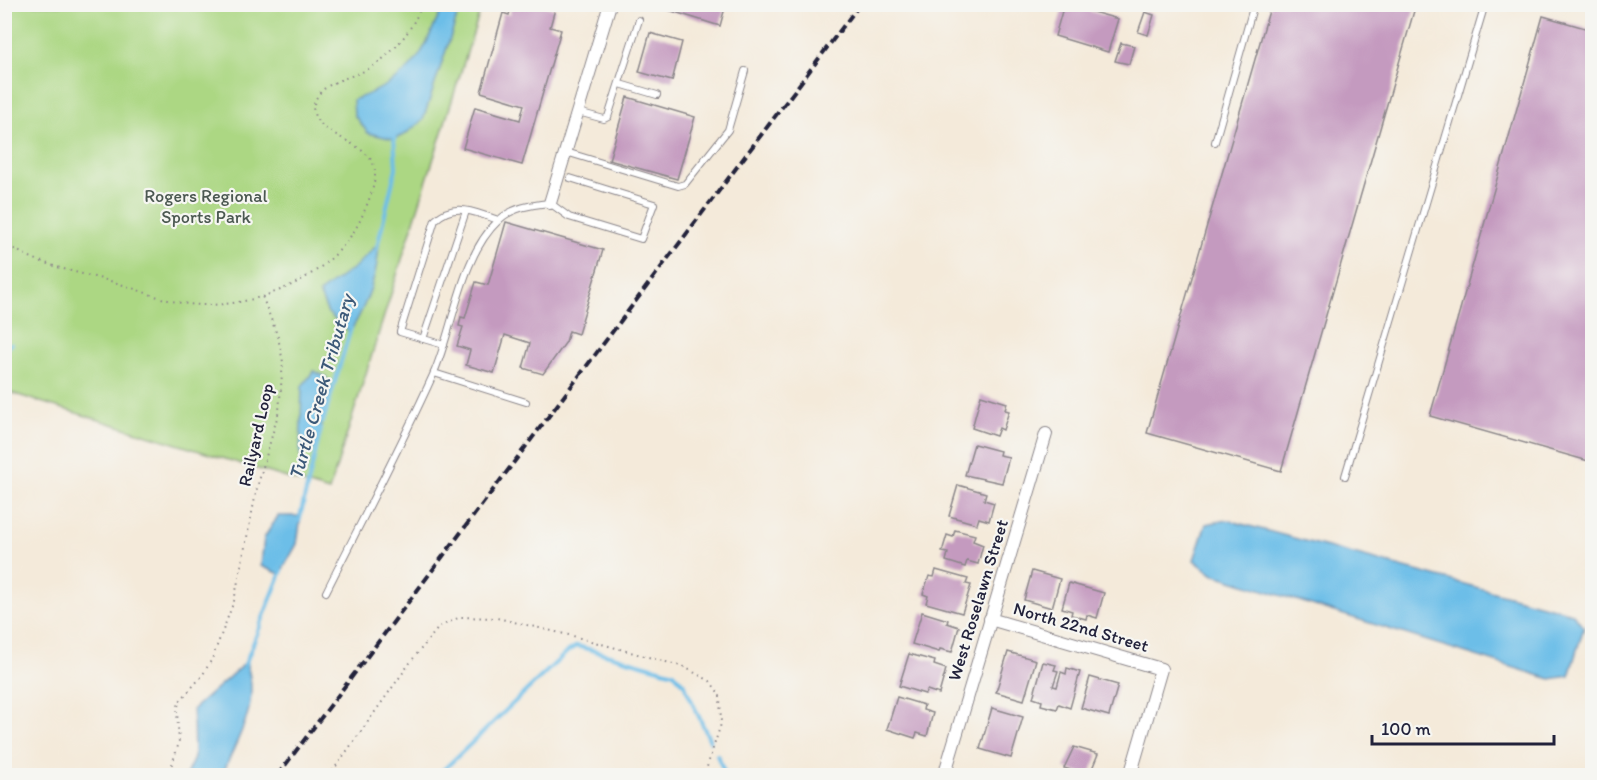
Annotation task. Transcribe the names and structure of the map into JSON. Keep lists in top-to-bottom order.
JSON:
{
  "streets": {
    "street": ["West Roselawn Street", "North 22nd Street"],
    "path": ["Railyard Loop"]
  },
  "crossings": [
    ["West Roselawn Street", "North 22nd Street"]
  ],
  "water": ["Turtle Creek Tributary"],
  "parks": ["Rogers Regional Sports Park"],
  "scale_bar": "100 m"
}
